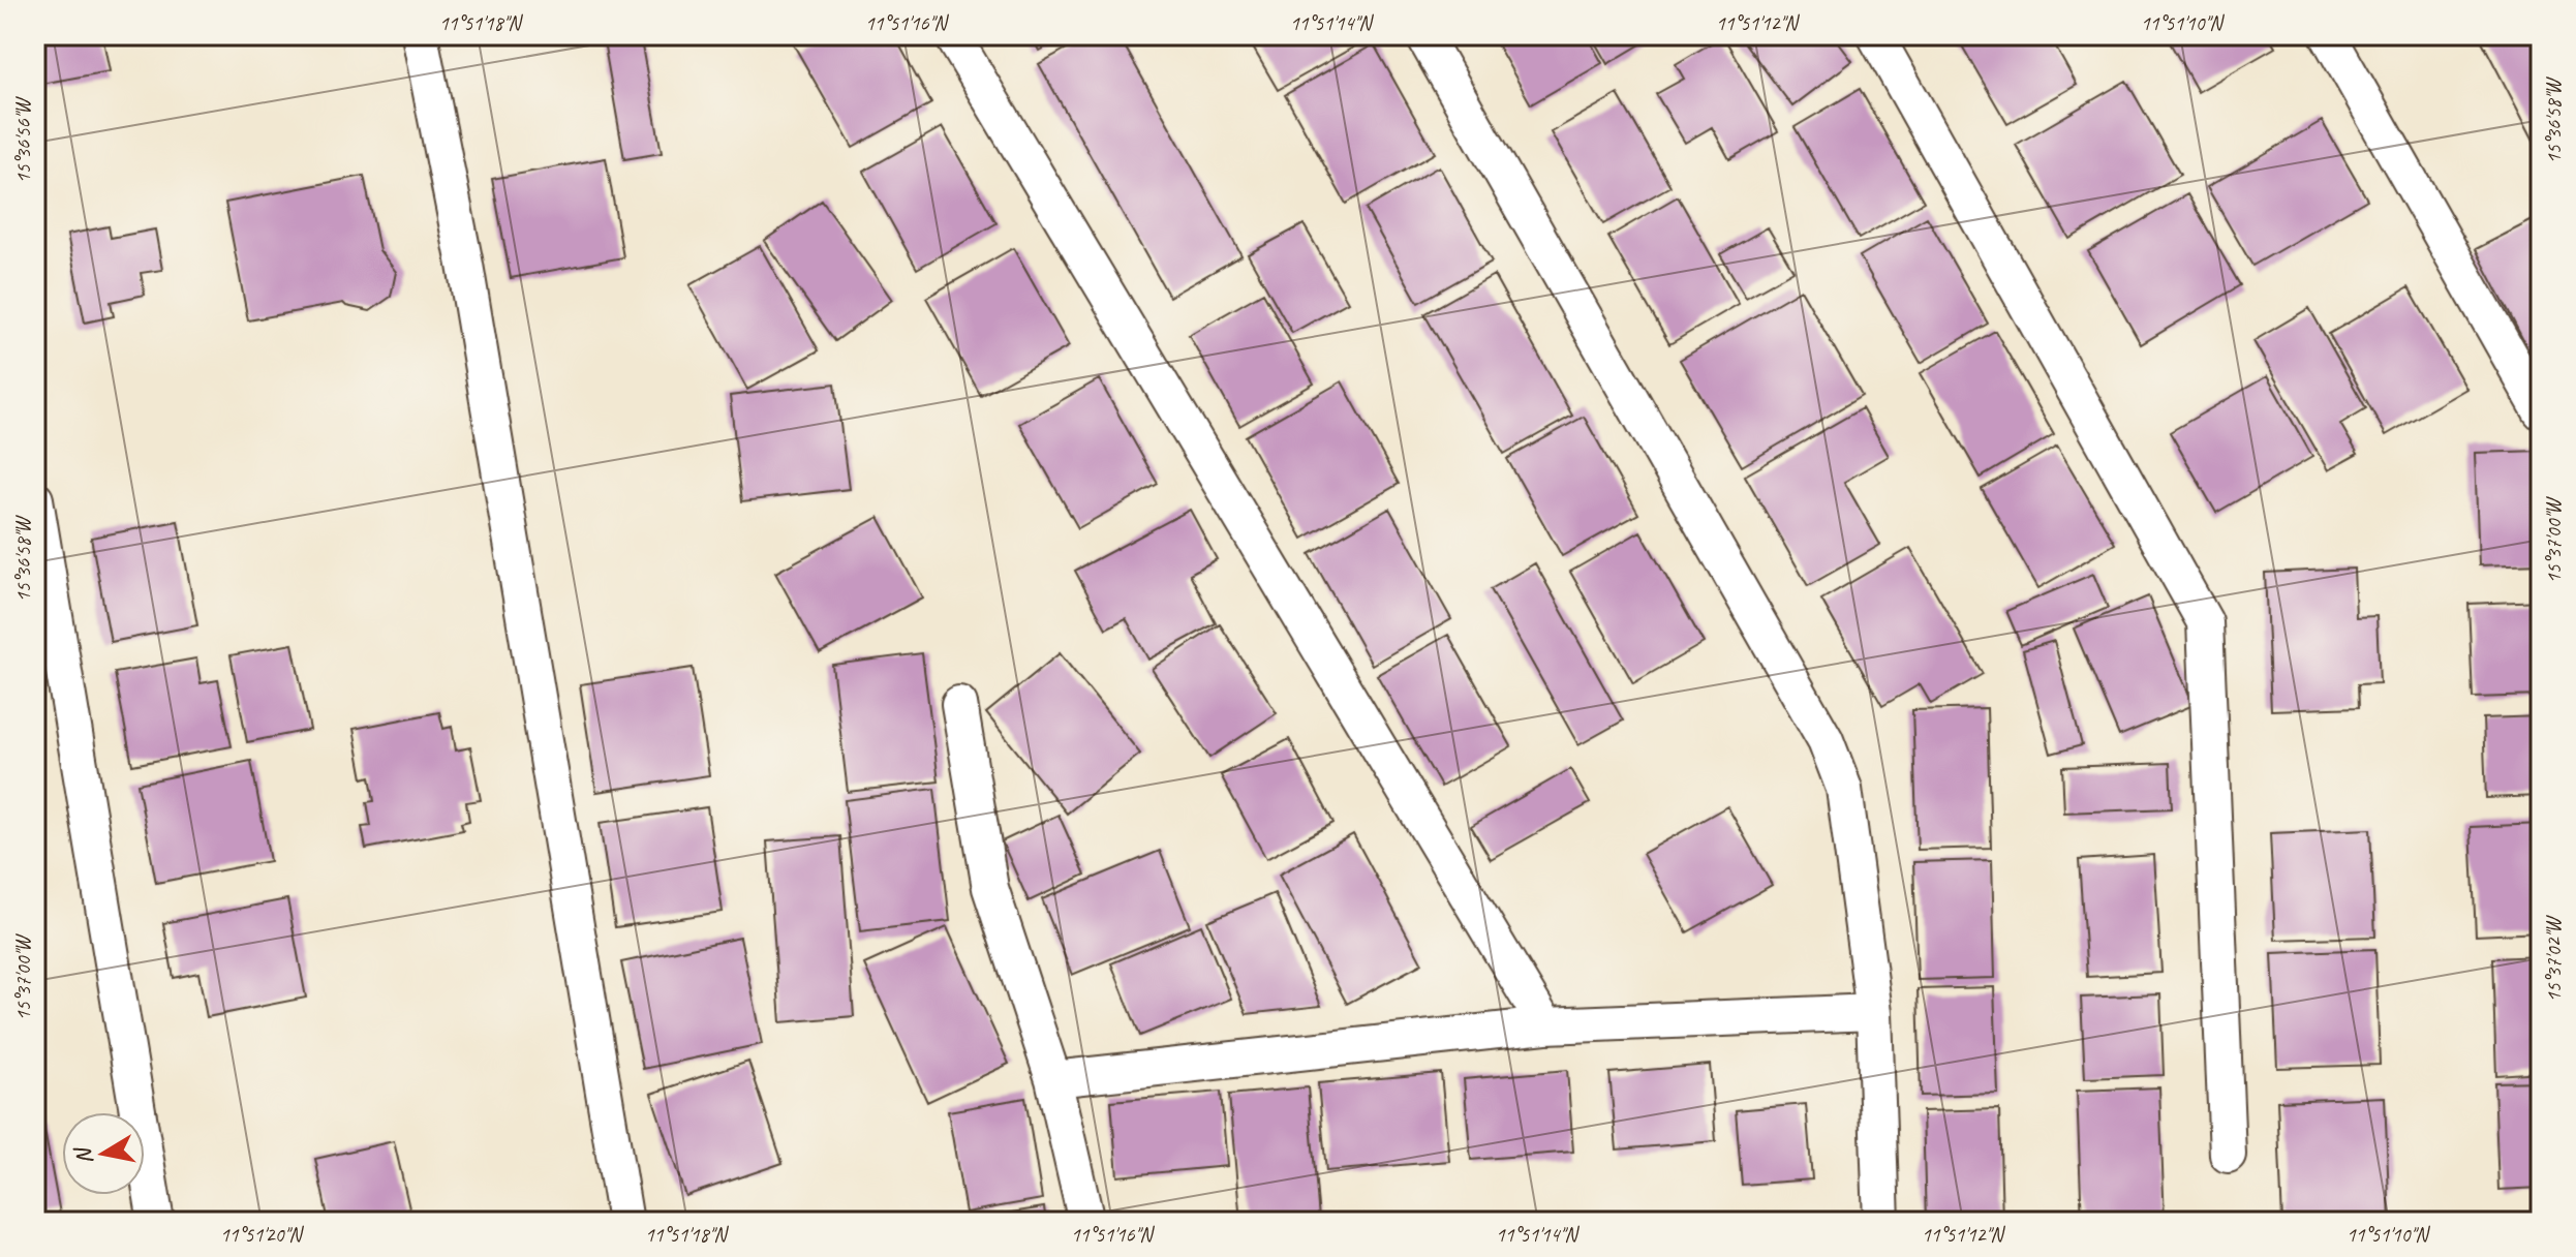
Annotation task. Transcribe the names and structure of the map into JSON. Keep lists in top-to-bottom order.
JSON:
{
  "north": "left",
  "coordinates": [
    "11°51'18\"N",
    "11°51'16\"N",
    "11°51'14\"N",
    "11°51'12\"N",
    "11°51'10\"N",
    "15°36'58\"W",
    "15°36'56\"W",
    "15°37'00\"W",
    "15°37'02\"W",
    "11°51'20\"N"
  ]
}
